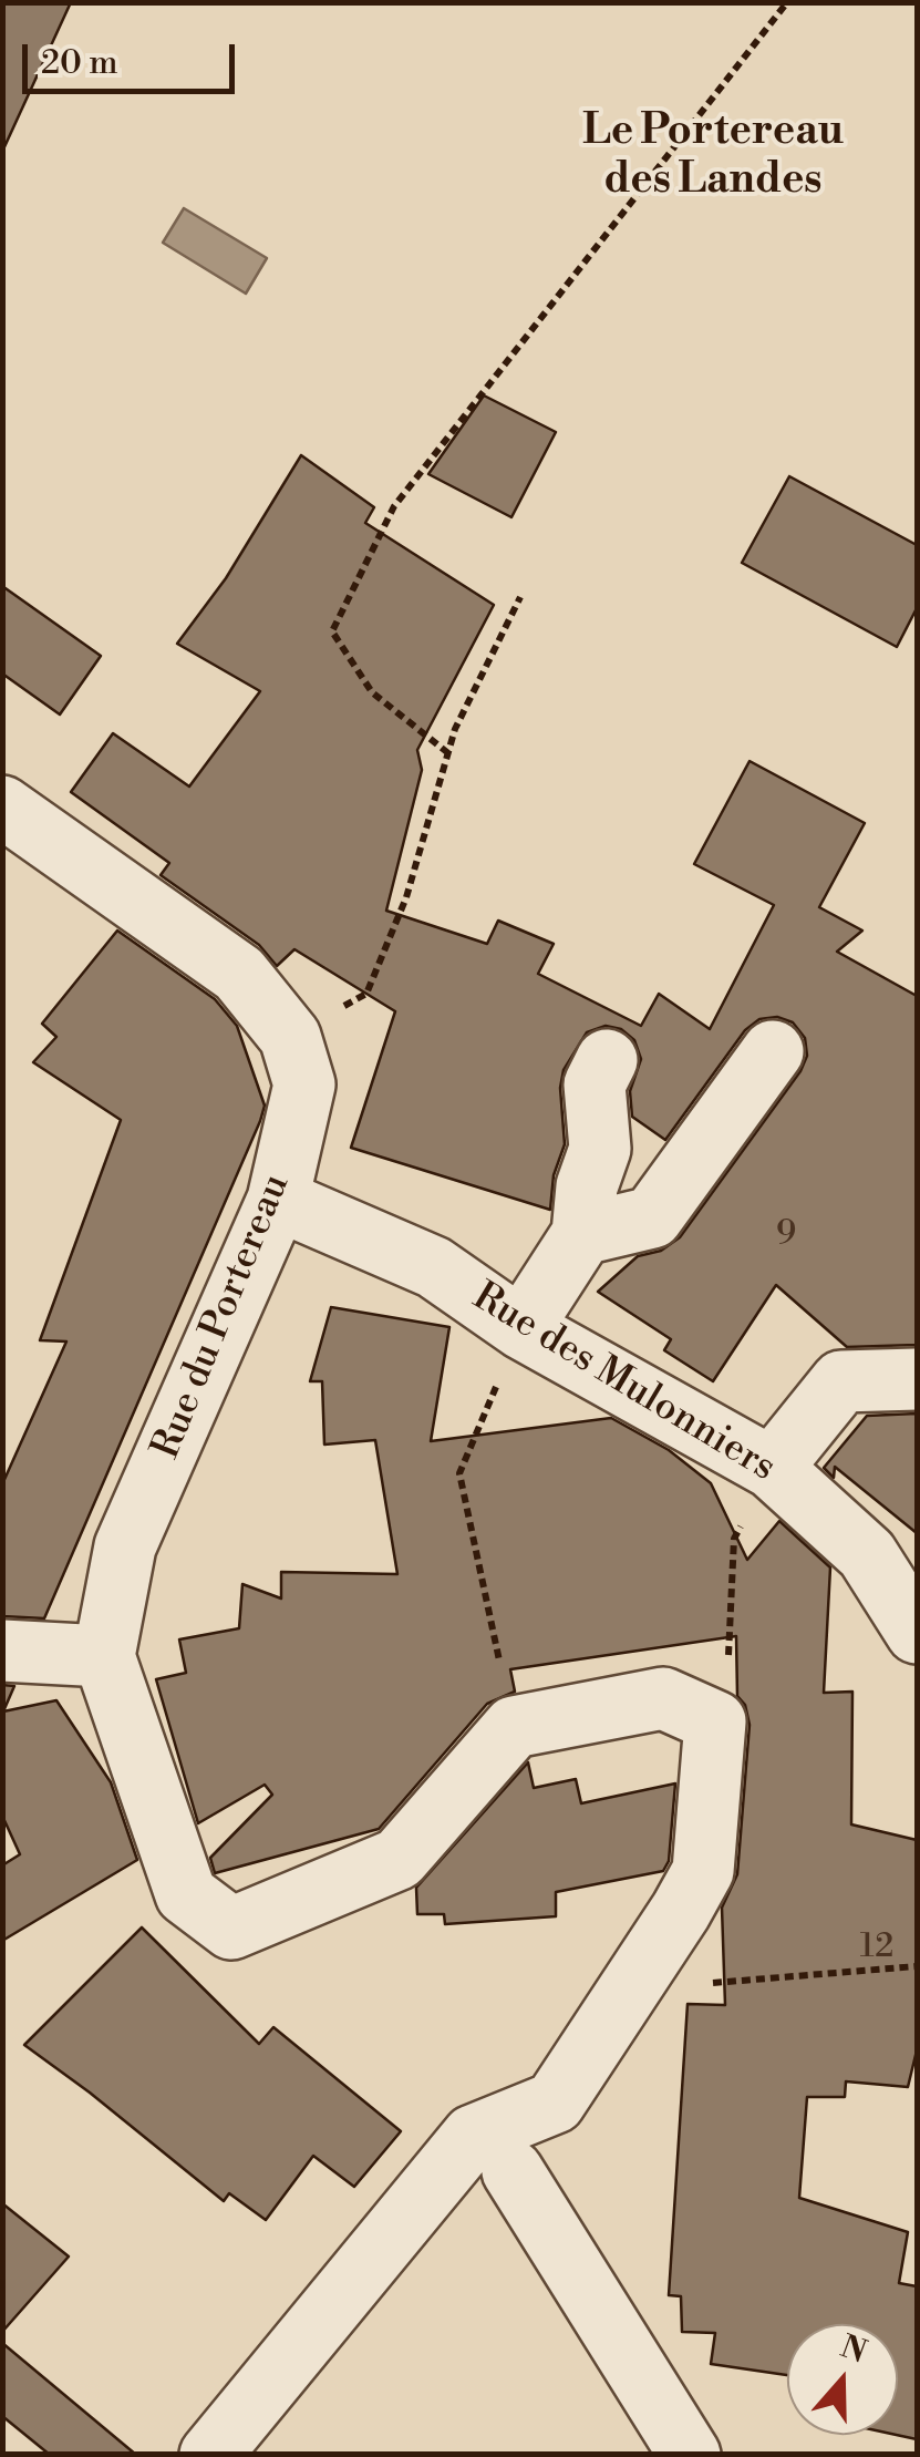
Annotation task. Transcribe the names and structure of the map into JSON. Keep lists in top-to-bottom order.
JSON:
{
  "streets": {
    "street": ["Rue du Portereau", "Rue des Mulonniers"]
  },
  "crossings": [
    ["Rue du Portereau", "Rue des Mulonniers"]
  ],
  "districts": ["Le Portereau des Landes"],
  "house_numbers": ["9", "12"],
  "scale_bar": "20 m",
  "north": "top"
}
